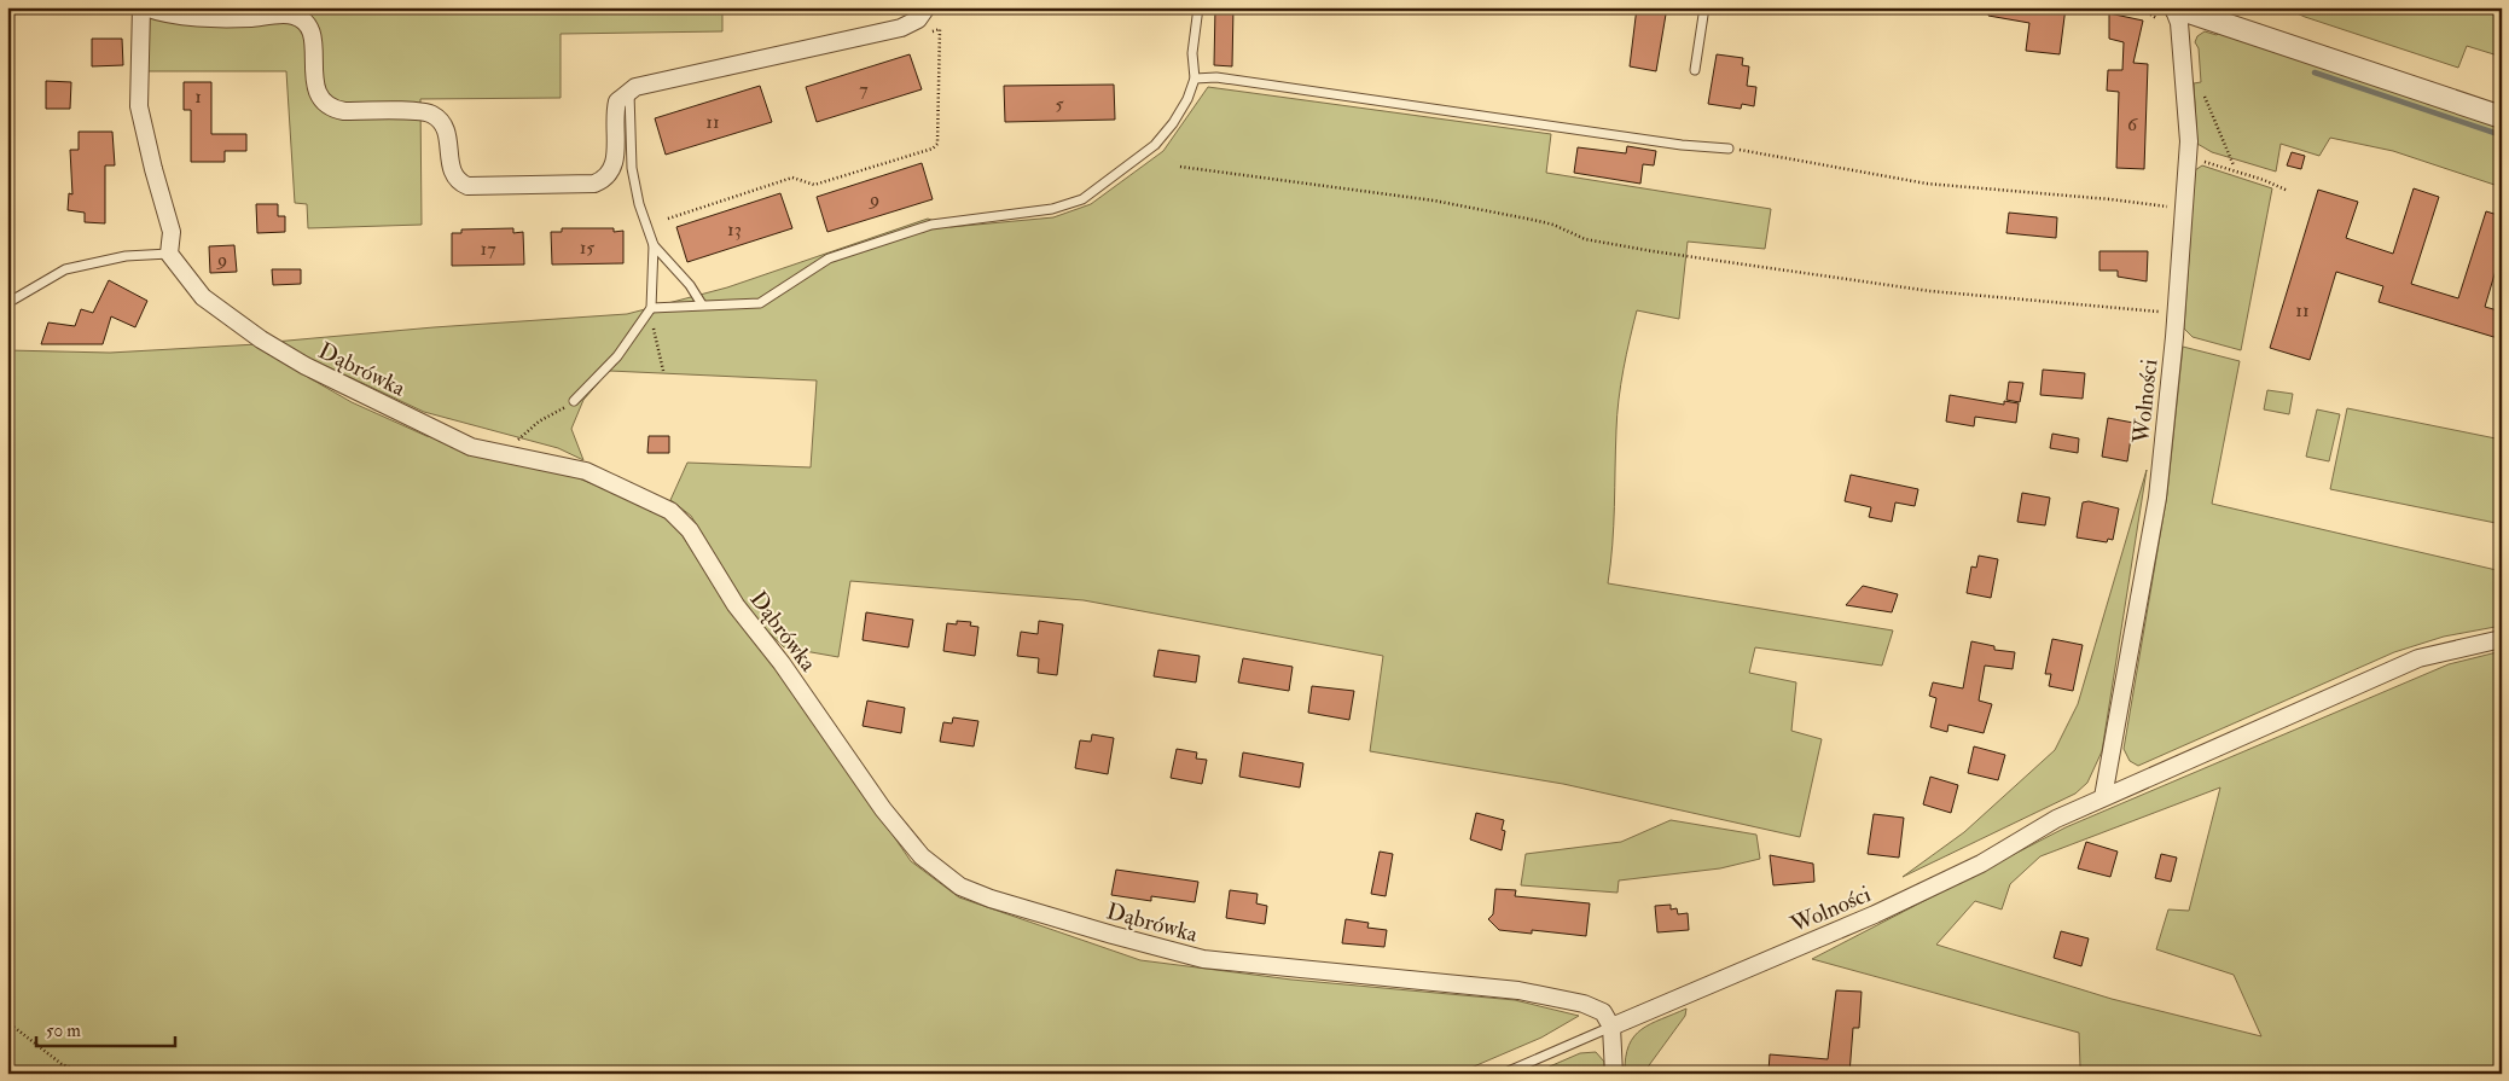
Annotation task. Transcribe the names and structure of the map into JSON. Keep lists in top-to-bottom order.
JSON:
{
  "streets": {
    "street": ["Dąbrówka", "Wolności"]
  },
  "crossings": [
    ["Dąbrówka", "Wolności"]
  ],
  "house_numbers": [
    "7",
    "1",
    "5",
    "11",
    "6",
    "9",
    "13",
    "15",
    "17",
    "9",
    "11"
  ],
  "scale_bar": "50 m"
}
